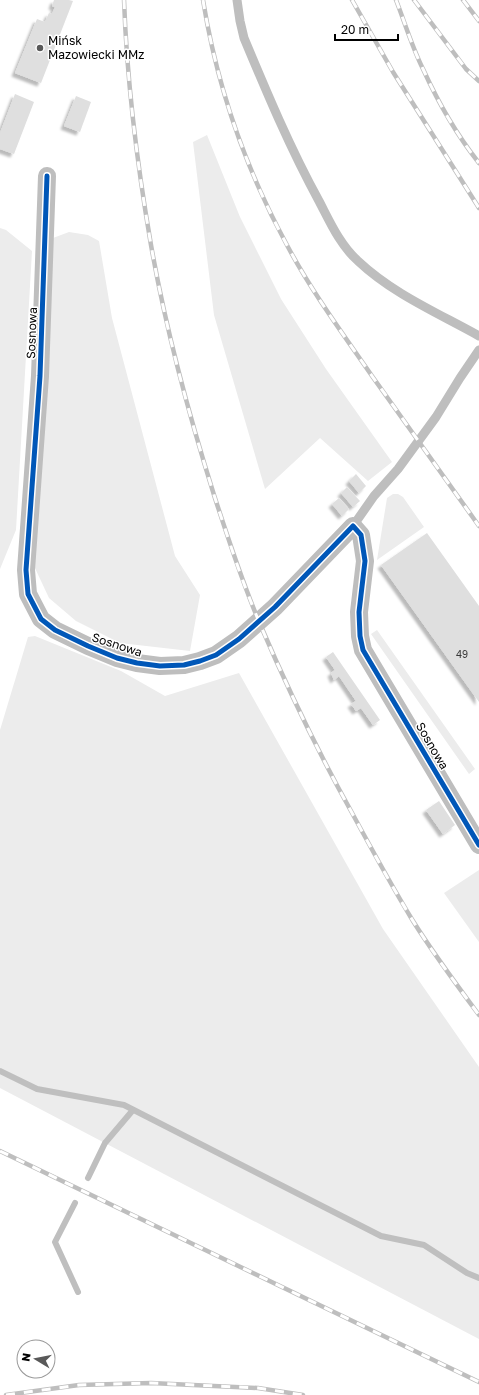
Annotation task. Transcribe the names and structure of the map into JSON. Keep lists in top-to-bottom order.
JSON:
{
  "streets": {
    "street": ["Sosnowa"]
  },
  "places": ["Mińsk Mazowiecki MMz"],
  "house_numbers": ["49"],
  "scale_bar": "20 m",
  "north": "left"
}
